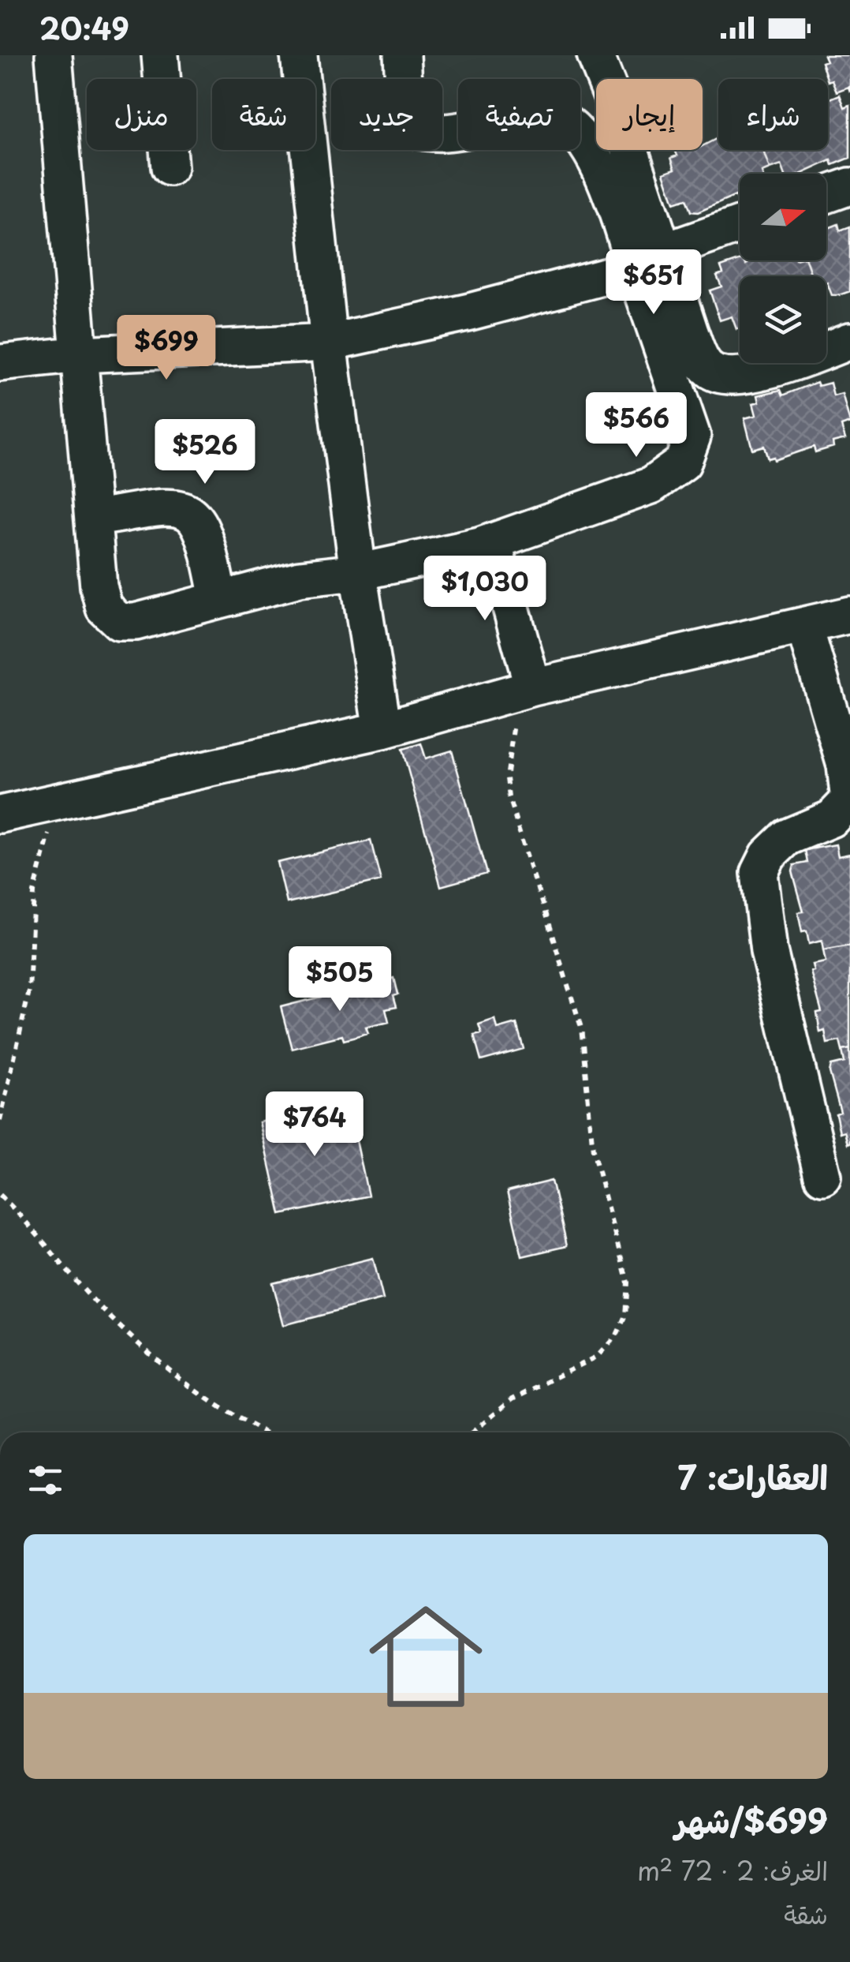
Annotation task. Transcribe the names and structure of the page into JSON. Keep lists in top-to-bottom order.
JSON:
{
  "north": "right",
  "page": {
    "status": "20:49",
    "chip": [
      "شراء",
      "إيجار",
      "تصفية",
      "جديد",
      "شقة",
      "منزل"
    ],
    "price": [
      "$651",
      "$699",
      "$566",
      "$526",
      "$1,030",
      "$505",
      "$764"
    ],
    "heading": "العقارات: 7",
    "list": [
      {
        "name": "$699/شهر",
        "note": "الغرف: 2 · 72 m² · شقة"
      }
    ]
  }
}
